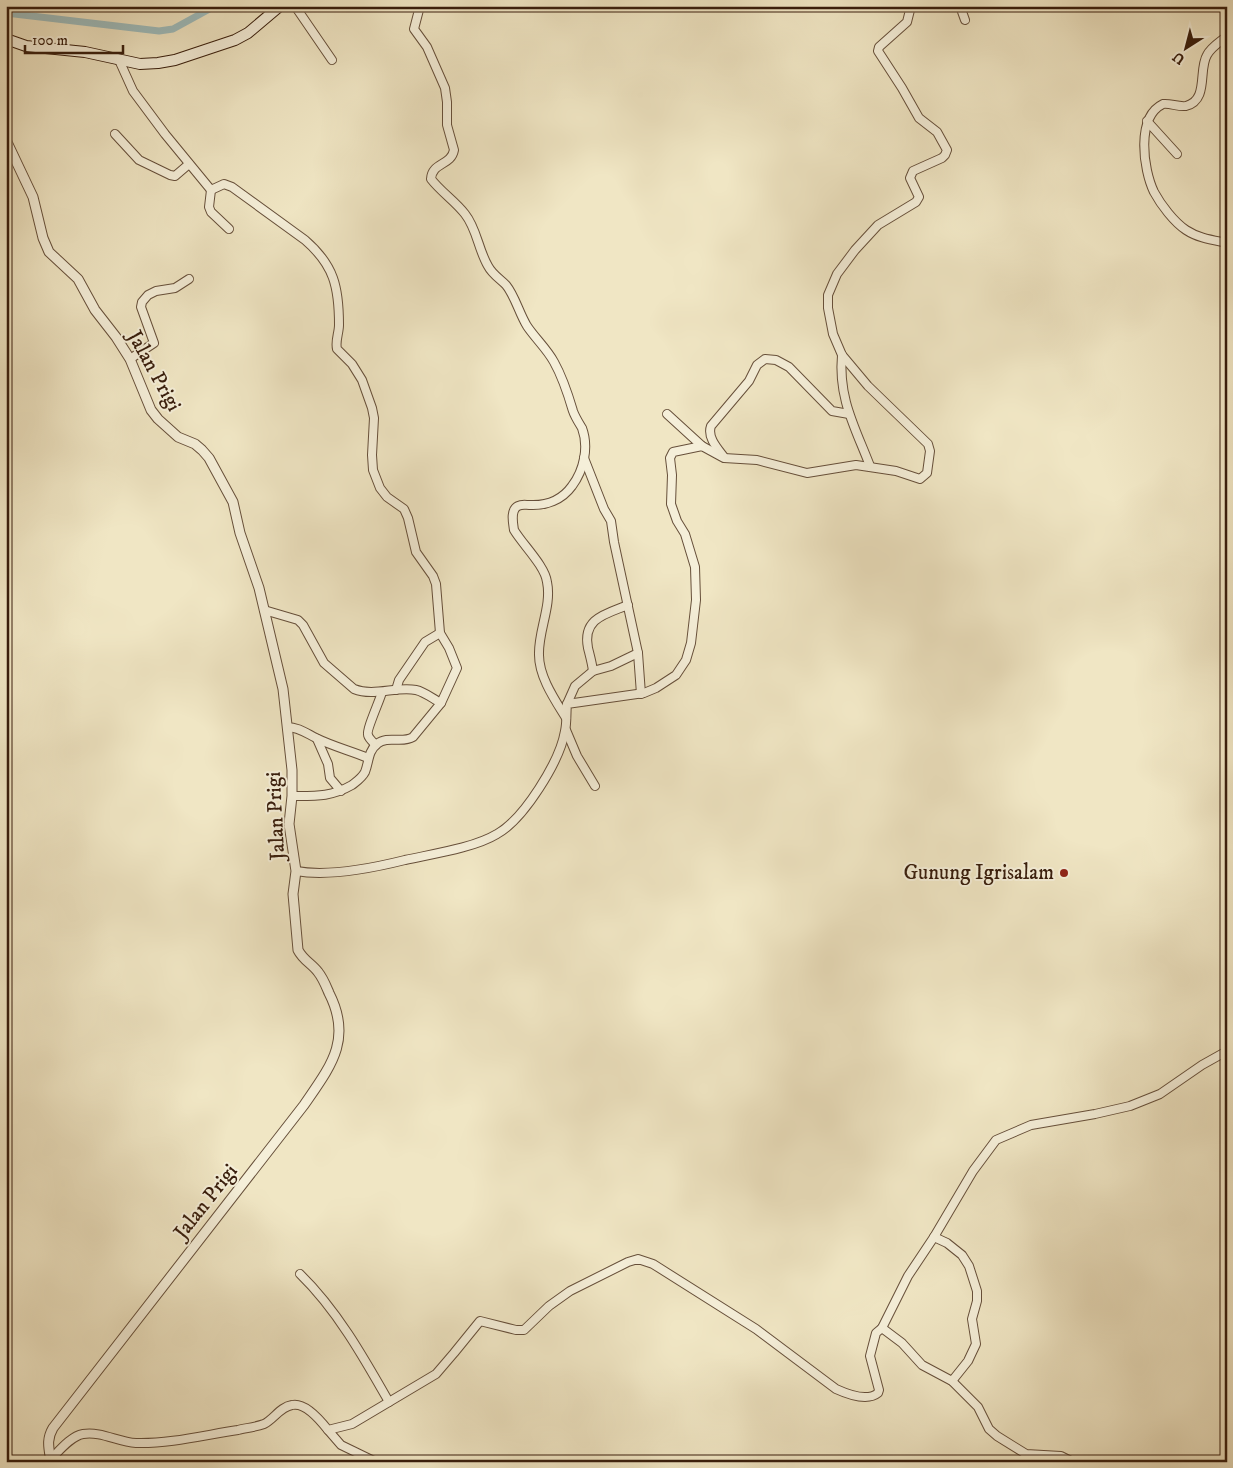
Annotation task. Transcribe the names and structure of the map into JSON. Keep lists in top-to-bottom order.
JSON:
{
  "streets": {
    "street": ["Jalan Prigi"]
  },
  "places": ["Gunung Igrisalam"],
  "scale_bar": "100 m",
  "north": "bottom left"
}
